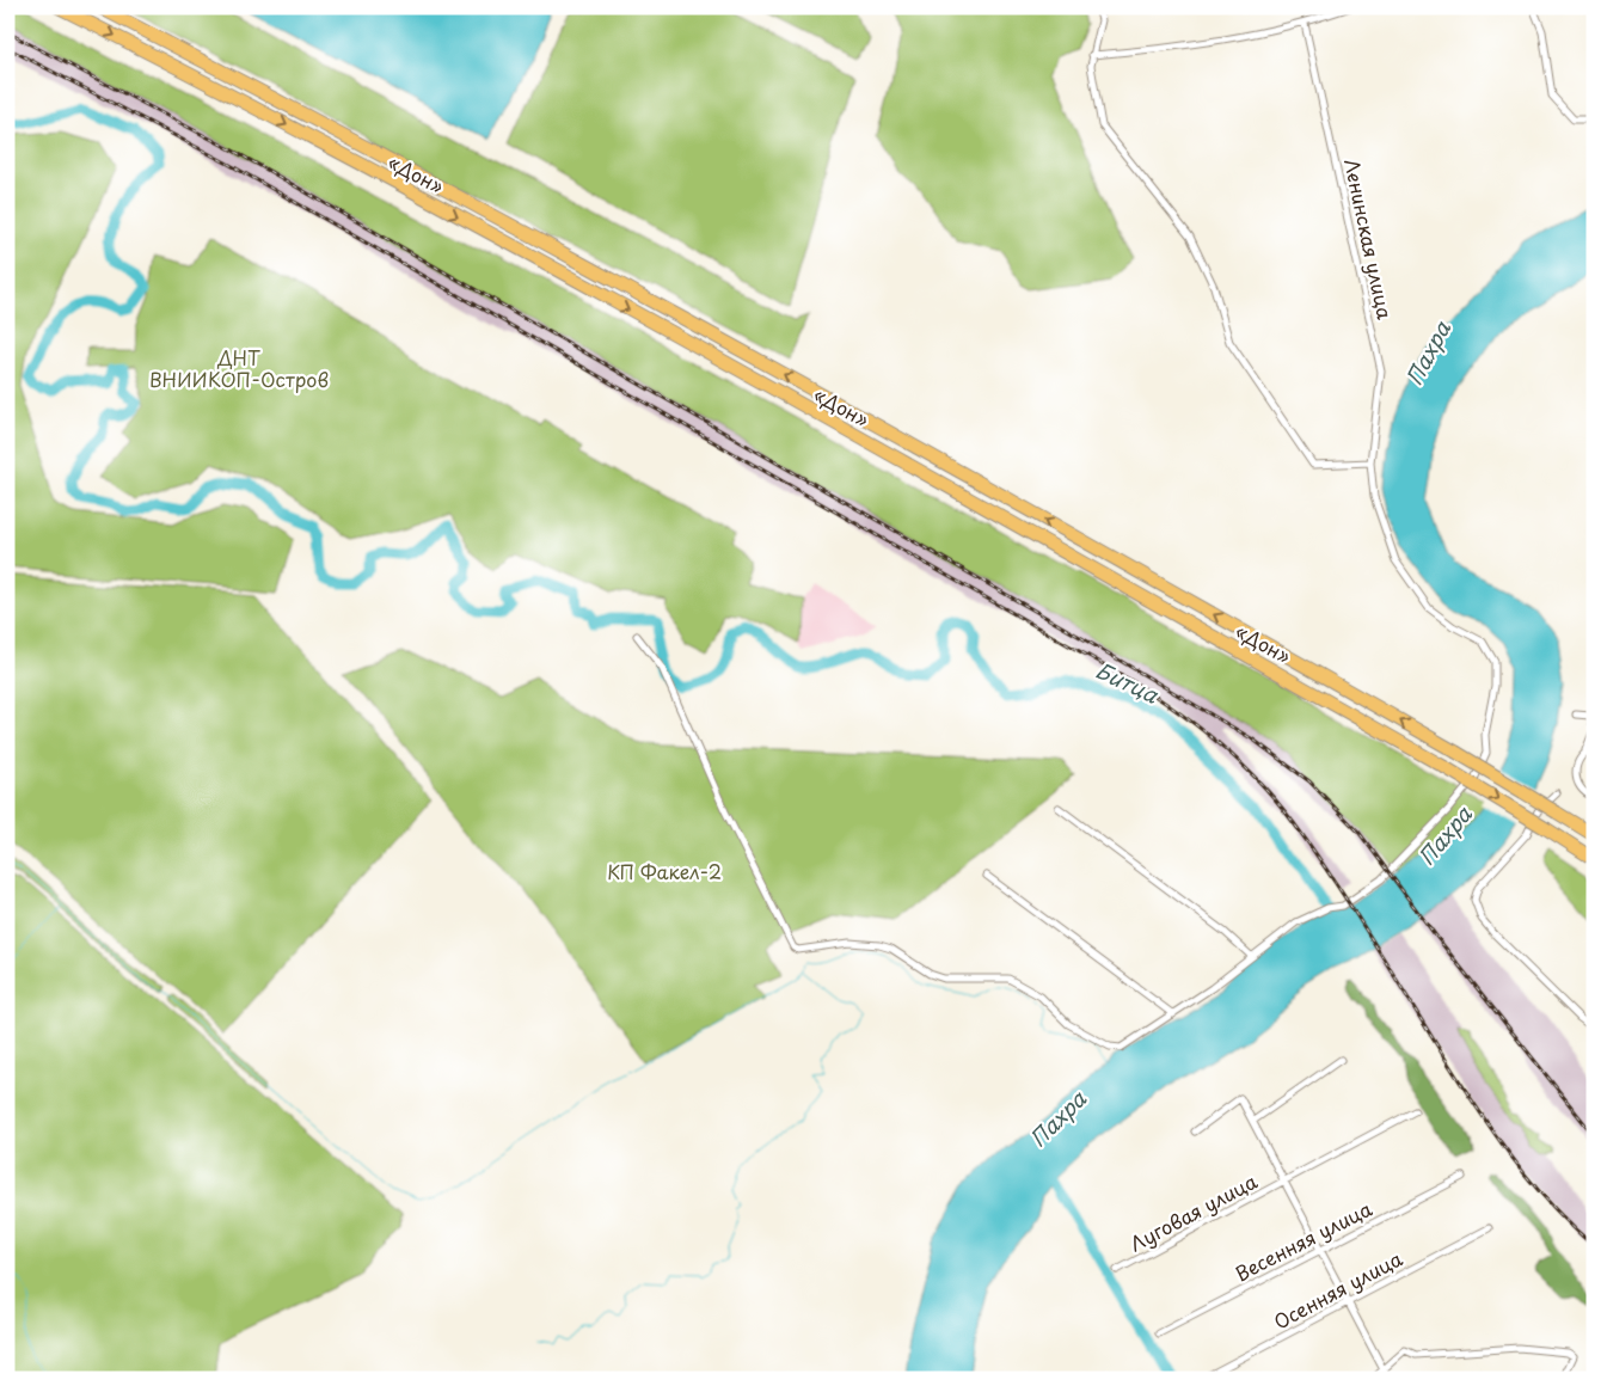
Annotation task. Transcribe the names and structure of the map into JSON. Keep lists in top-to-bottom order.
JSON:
{
  "streets": {
    "highway": ["«Дон»"],
    "street": [
      "Ленинская улица",
      "Луговая улица",
      "Весенняя улица",
      "Осенняя улица"
    ]
  },
  "crossings": [
    ["Луговая улица", "Весенняя улица"],
    ["Луговая улица", "Осенняя улица"]
  ],
  "water": ["Пахра", "Битца"],
  "parks": ["ДНТ ВНИИКОП-Остров", "КП Факел-2"]
}
